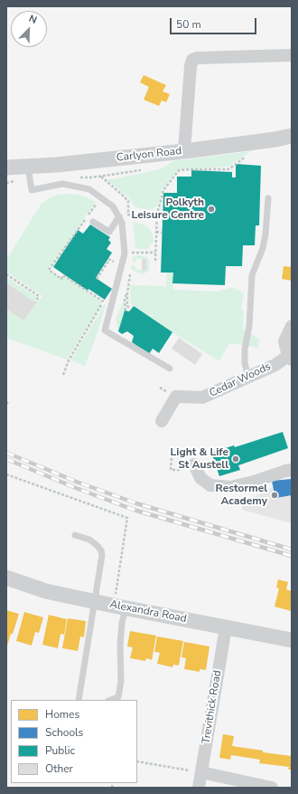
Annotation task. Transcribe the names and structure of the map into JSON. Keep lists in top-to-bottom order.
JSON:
{
  "streets": {
    "street": [
      "Carlyon Road",
      "Cedar Woods",
      "Alexandra Road",
      "Trevithick Road"
    ]
  },
  "crossings": [
    ["Alexandra Road", "Trevithick Road"]
  ],
  "places": ["Polkyth Leisure Centre", "Light & Life St Austell", "Restormel Academy"],
  "legend": [
    "Homes",
    "Schools",
    "Public",
    "Other"
  ],
  "scale_bar": "50 m",
  "north": "top right"
}
